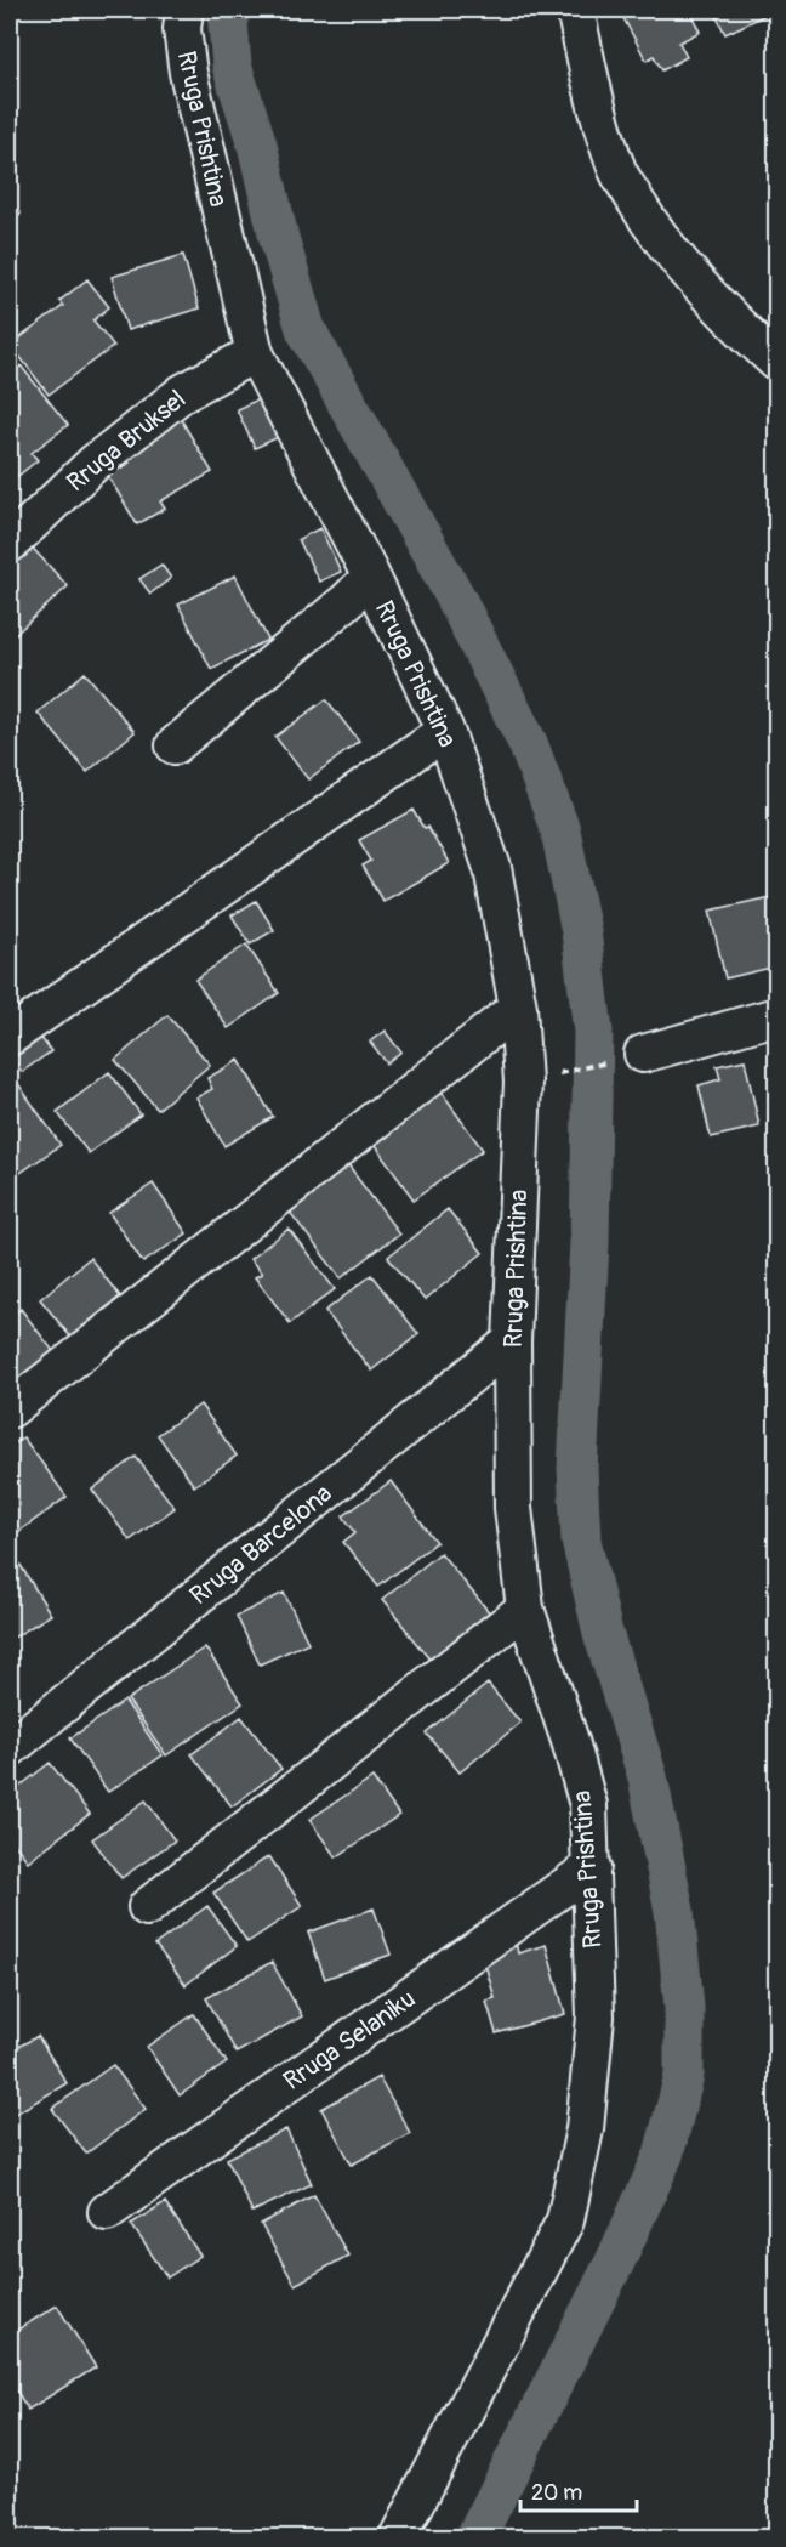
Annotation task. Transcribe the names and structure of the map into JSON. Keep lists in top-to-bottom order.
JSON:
{
  "streets": {
    "street": [
      "Rruga Prishtina",
      "Rruga Bruksel",
      "Rruga Barcelona",
      "Rruga Selaniku"
    ]
  },
  "crossings": [
    ["Rruga Prishtina", "Rruga Bruksel"],
    ["Rruga Prishtina", "Rruga Barcelona"],
    ["Rruga Prishtina", "Rruga Selaniku"]
  ],
  "scale_bar": "20 m"
}
